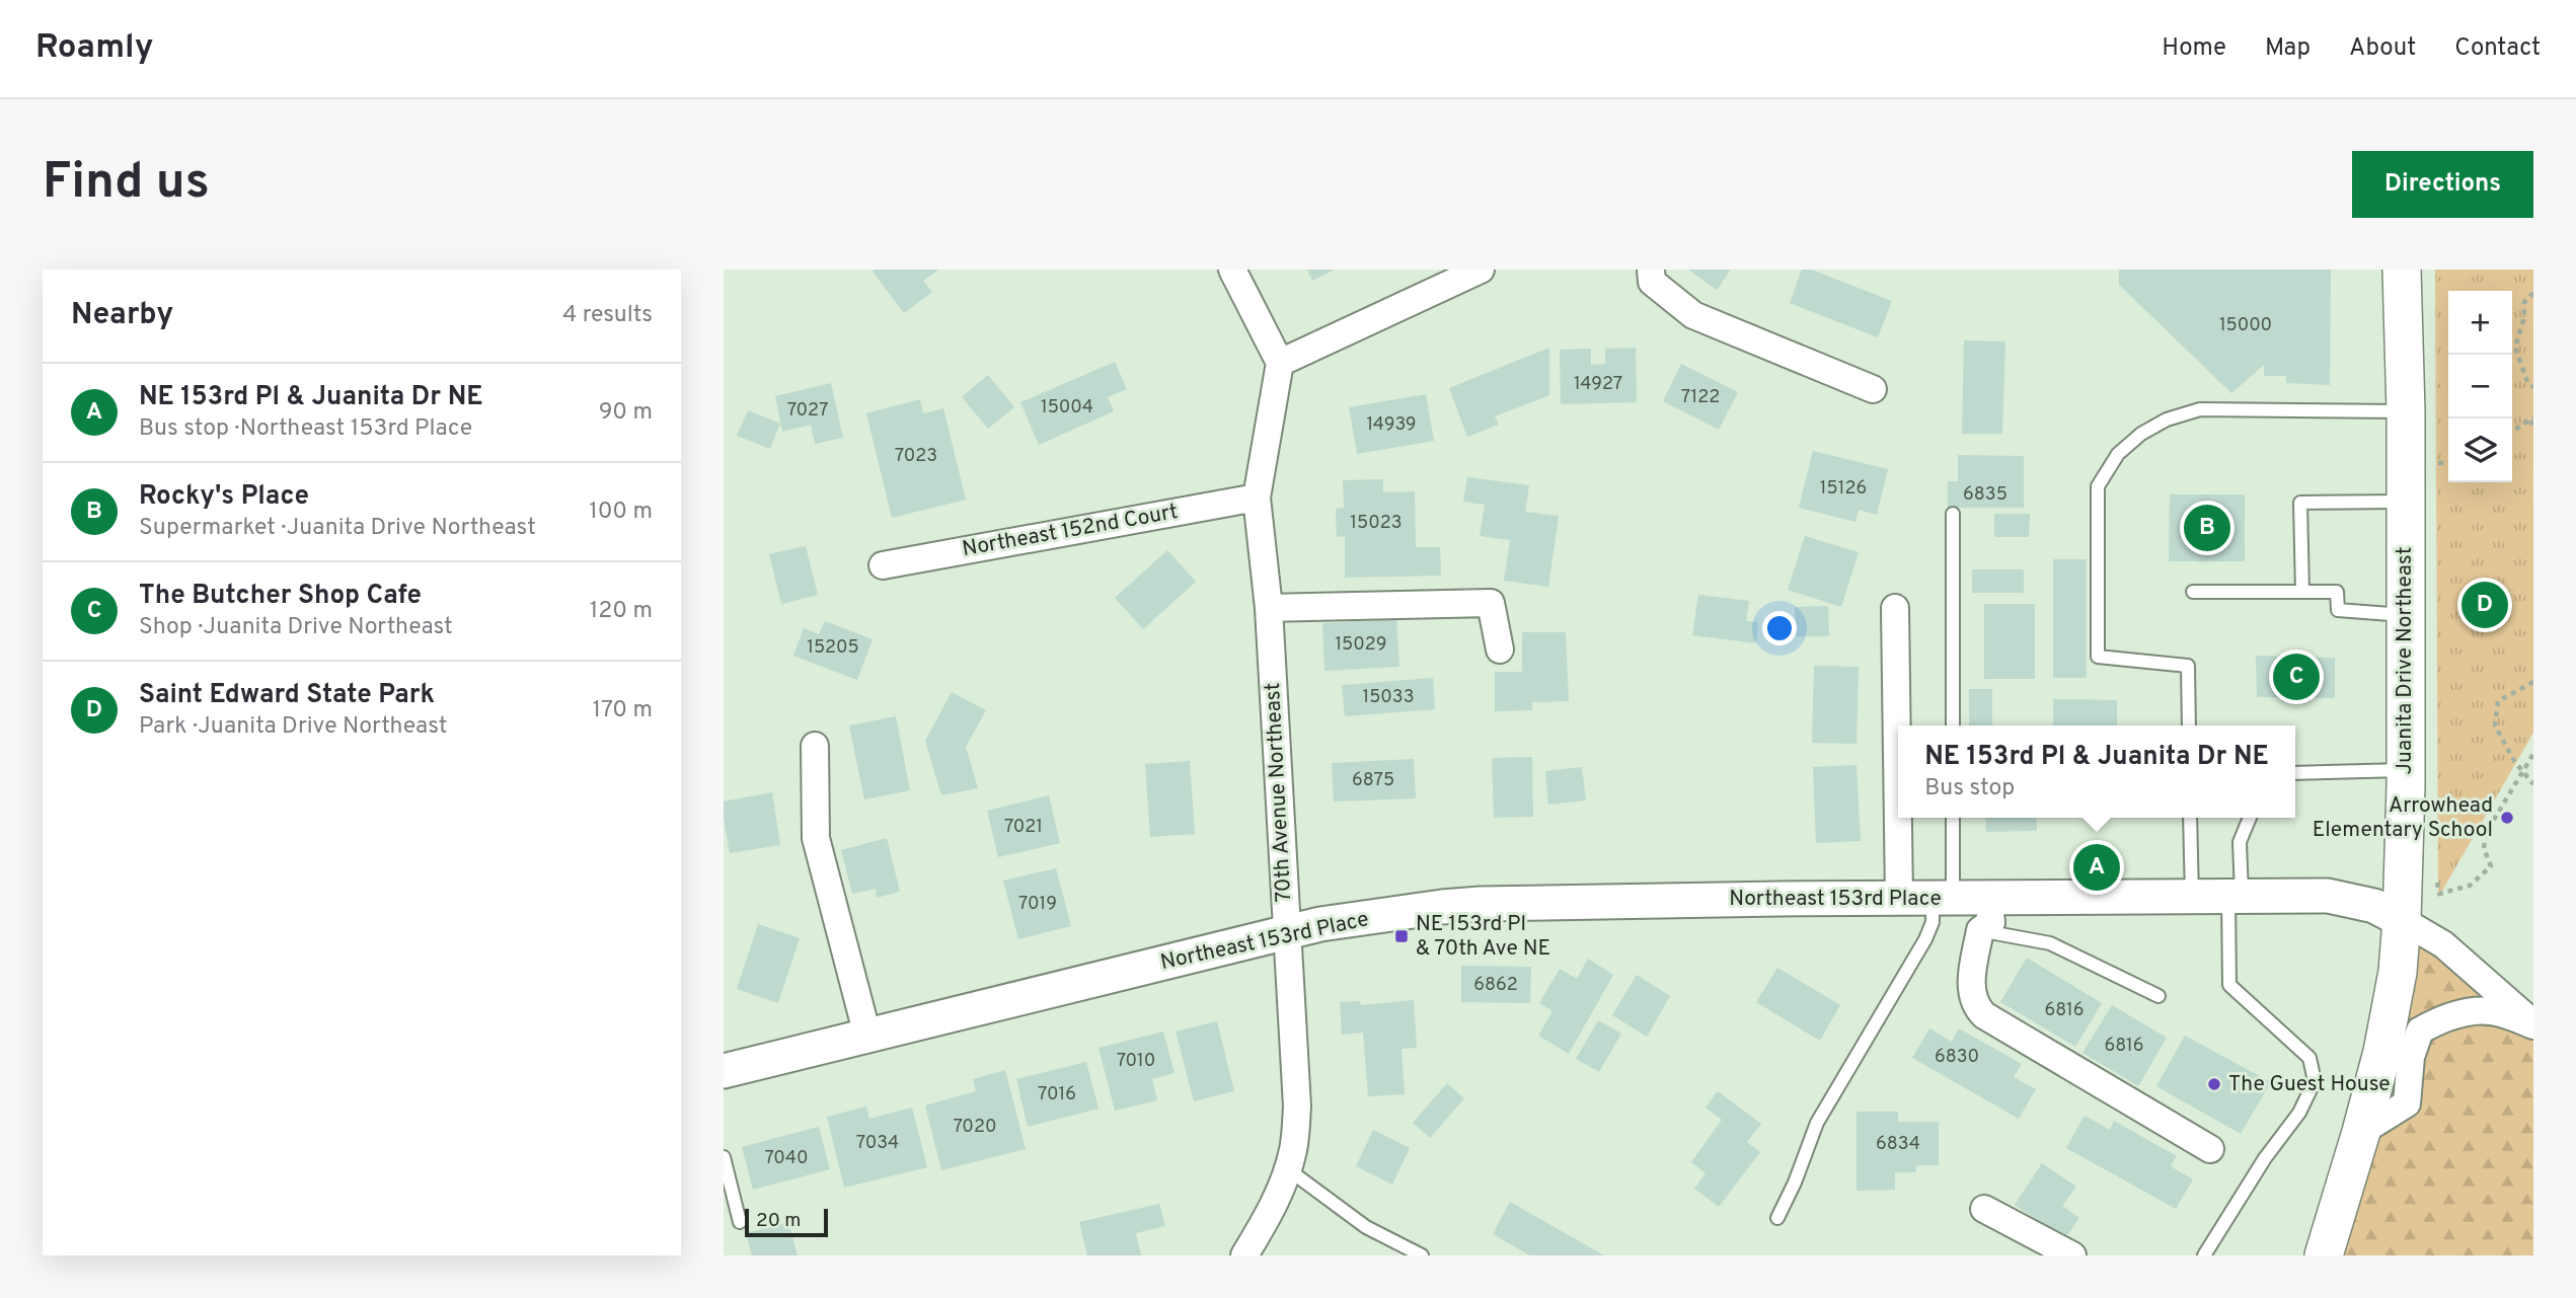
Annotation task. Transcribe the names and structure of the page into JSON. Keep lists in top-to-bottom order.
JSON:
{
  "streets": {
    "main road": ["Juanita Drive Northeast"],
    "street": ["Northeast 152nd Court", "70th Avenue Northeast", "Northeast 153rd Place"]
  },
  "crossings": [
    ["Northeast 152nd Court", "70th Avenue Northeast"],
    ["Juanita Drive Northeast", "Northeast 153rd Place"],
    ["70th Avenue Northeast", "Northeast 153rd Place"]
  ],
  "places": {
    "other": ["Arrowhead Elementary School", "The Guest House"],
    "transit": ["NE 153rd Pl & 70th Ave NE"]
  },
  "house_numbers": [
    "15000",
    "14927",
    "7122",
    "15004",
    "7027",
    "14939",
    "7023",
    "15126",
    "6835",
    "15023",
    "15029",
    "15205",
    "15033",
    "6875",
    "7021",
    "7019",
    "6862",
    "6816",
    "6816",
    "6830",
    "7010",
    "7016",
    "7020",
    "7034",
    "6834",
    "7040"
  ],
  "scale_bar": "20 m",
  "page": {
    "header": "Roamly",
    "nav": [
      "Home",
      "Map",
      "About",
      "Contact"
    ],
    "buttons": "Directions",
    "title": "Find us",
    "heading": ["Nearby", "4 results"],
    "map_buttons": ["+", "−"],
    "list": [
      {
        "mark": "A",
        "name": "NE 153rd Pl & Juanita Dr NE",
        "note": "Bus stop · Northeast 153rd Place",
        "value": "90 m"
      },
      {
        "mark": "B",
        "name": "Rocky's Place",
        "note": "Supermarket · Juanita Drive Northeast",
        "value": "100 m"
      },
      {
        "mark": "C",
        "name": "The Butcher Shop Cafe",
        "note": "Shop · Juanita Drive Northeast",
        "value": "120 m"
      },
      {
        "mark": "D",
        "name": "Saint Edward State Park",
        "note": "Park · Juanita Drive Northeast",
        "value": "170 m"
      }
    ],
    "pins": [
      "B",
      "D",
      "C",
      "A"
    ],
    "popup": ["NE 153rd Pl & Juanita Dr NE", "Bus stop"],
    "scale": "20 m"
  }
}
